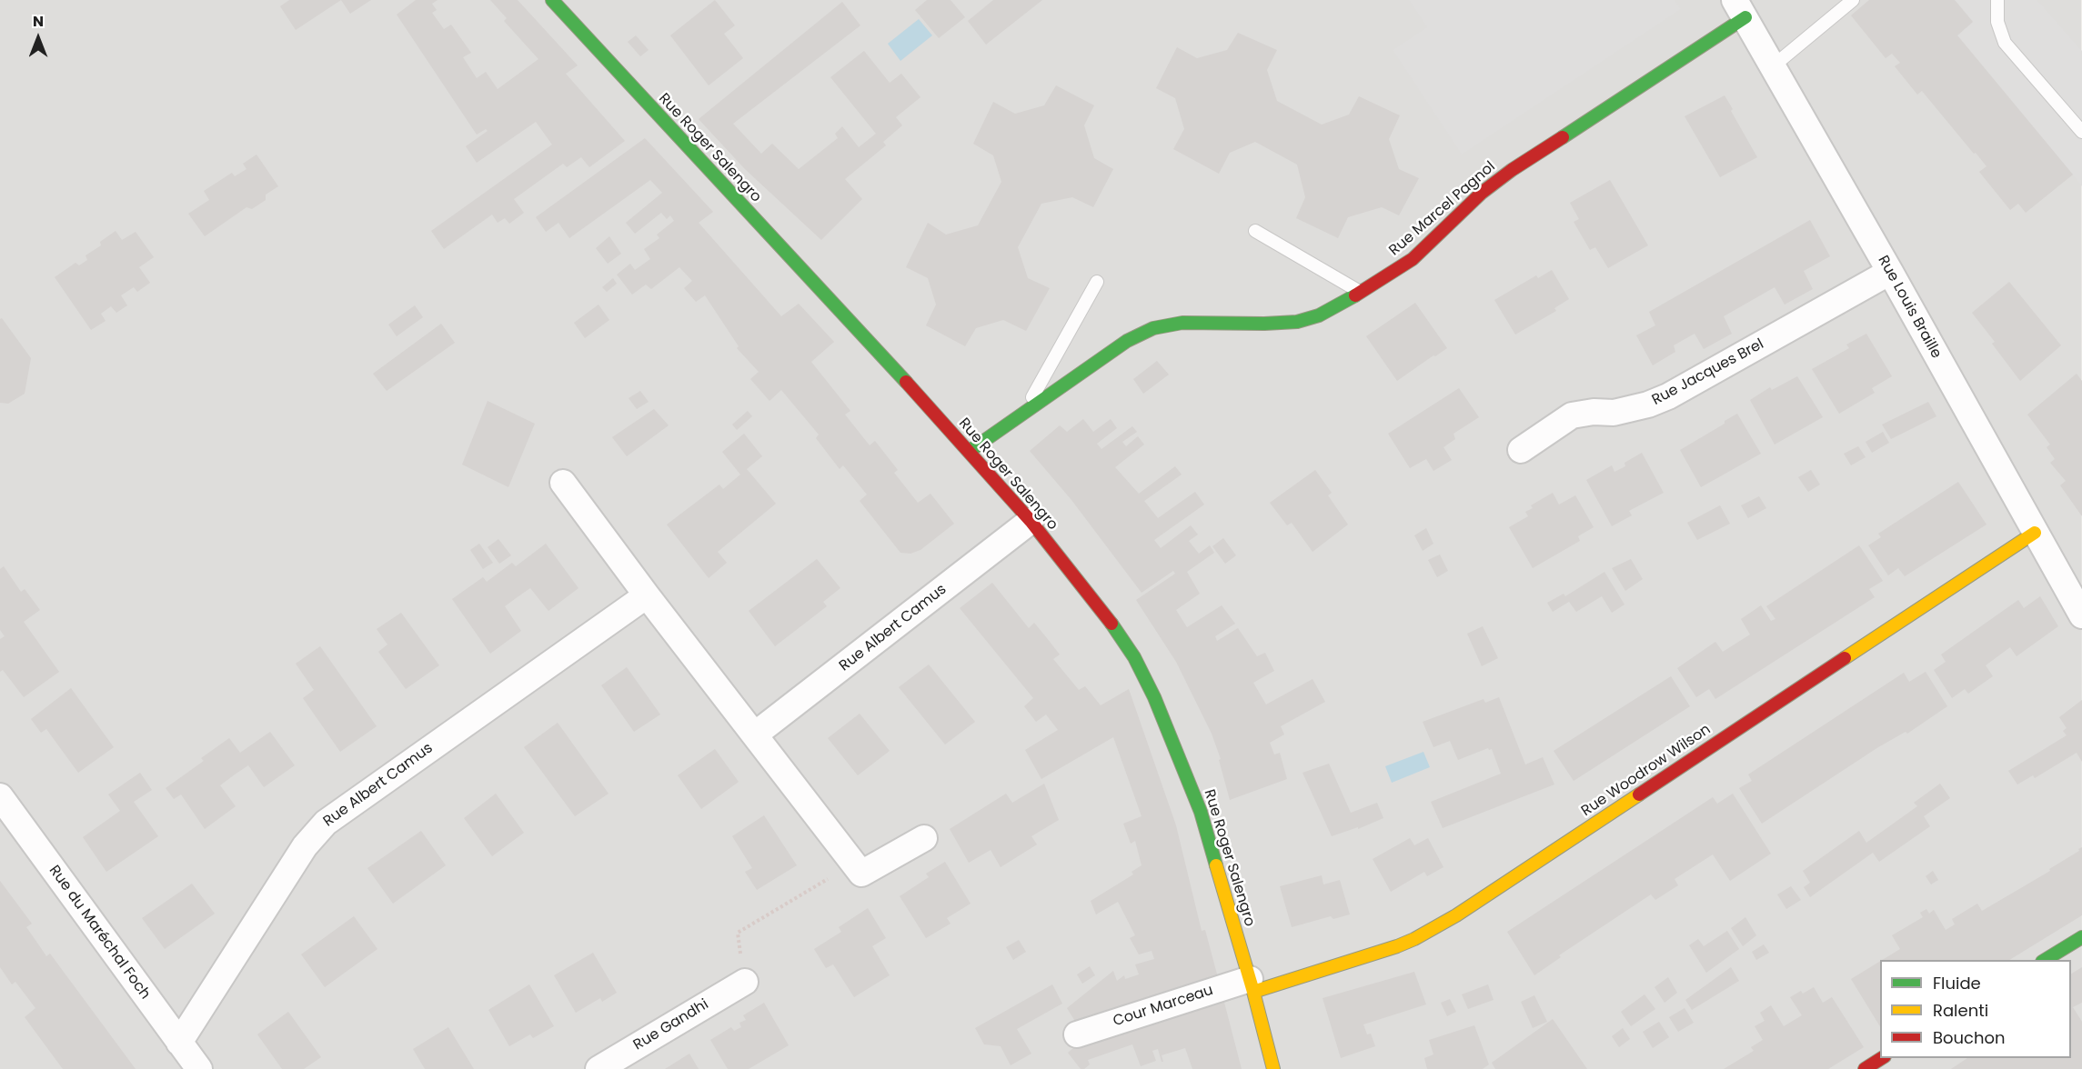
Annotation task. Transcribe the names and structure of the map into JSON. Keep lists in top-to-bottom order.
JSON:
{
  "streets": {
    "street": [
      "Rue Roger Salengro",
      "Rue Marcel Pagnol",
      "Rue Louis Braille",
      "Rue Jacques Brel",
      "Rue Albert Camus",
      "Rue Woodrow Wilson",
      "Rue du Maréchal Foch",
      "Cour Marceau",
      "Rue Gandhi"
    ]
  },
  "crossings": [
    ["Rue Roger Salengro", "Rue Marcel Pagnol"],
    ["Rue Roger Salengro", "Rue Albert Camus"],
    ["Rue Roger Salengro", "Rue Woodrow Wilson"],
    ["Rue Roger Salengro", "Cour Marceau"],
    ["Rue Marcel Pagnol", "Rue Louis Braille"],
    ["Rue Louis Braille", "Rue Jacques Brel"],
    ["Rue Louis Braille", "Rue Woodrow Wilson"],
    ["Rue Albert Camus", "Rue du Maréchal Foch"],
    ["Rue Woodrow Wilson", "Cour Marceau"]
  ],
  "legend": ["Fluide", "Ralenti", "Bouchon"],
  "north": "top"
}
